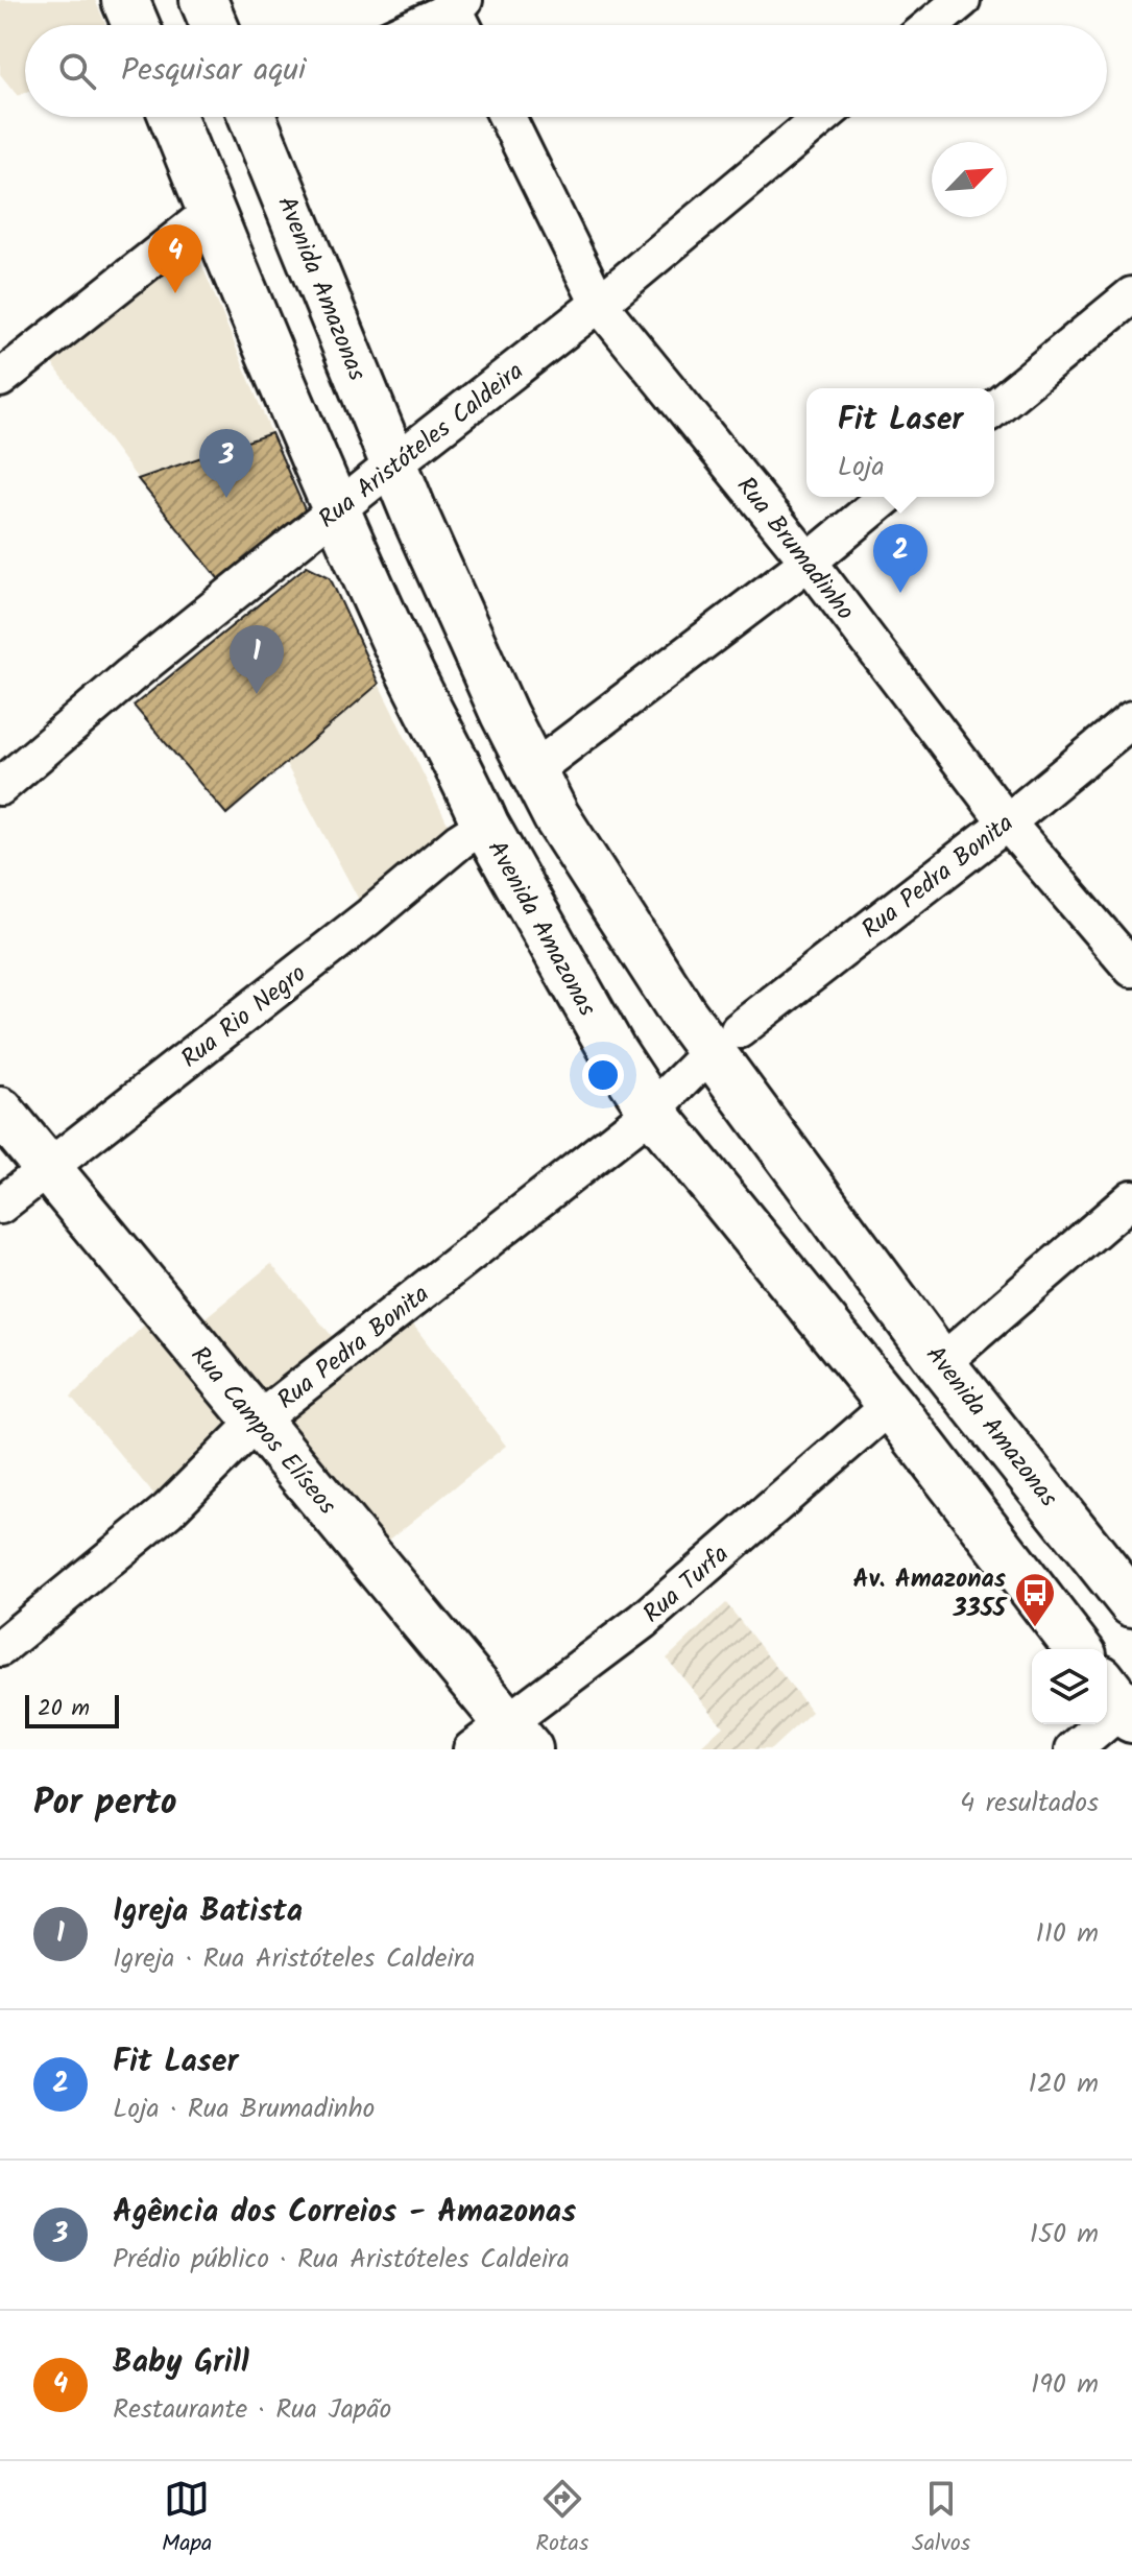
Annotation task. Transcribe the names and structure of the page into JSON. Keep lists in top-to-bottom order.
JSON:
{
  "streets": {
    "main road": ["Avenida Amazonas", "Rua Campos Elíseos"],
    "street": [
      "Rua Aristóteles Caldeira",
      "Rua Brumadinho",
      "Rua Pedra Bonita",
      "Rua Rio Negro",
      "Rua Turfa"
    ]
  },
  "crossings": [
    ["Avenida Amazonas", "Rua Aristóteles Caldeira"],
    ["Avenida Amazonas", "Rua Pedra Bonita"],
    ["Avenida Amazonas", "Rua Rio Negro"],
    ["Avenida Amazonas", "Rua Turfa"],
    ["Rua Aristóteles Caldeira", "Rua Brumadinho"],
    ["Rua Brumadinho", "Rua Pedra Bonita"],
    ["Rua Pedra Bonita", "Rua Campos Elíseos"],
    ["Rua Rio Negro", "Rua Campos Elíseos"],
    ["Rua Campos Elíseos", "Rua Turfa"]
  ],
  "places": {
    "bus stop": ["Av. Amazonas 3355"]
  },
  "scale_bar": "20 m",
  "north": "top right",
  "page": {
    "search": "Pesquisar aqui",
    "pins": [
      "4",
      "3",
      "2",
      "1"
    ],
    "popup": ["Fit Laser", "Loja"],
    "scale": "20 m",
    "heading": ["Por perto", "4 resultados"],
    "list": [
      {
        "mark": "1",
        "name": "Igreja Batista",
        "note": "Igreja · Rua Aristóteles Caldeira",
        "value": "110 m"
      },
      {
        "mark": "2",
        "name": "Fit Laser",
        "note": "Loja · Rua Brumadinho",
        "value": "120 m"
      },
      {
        "mark": "3",
        "name": "Agência dos Correios - Amazonas",
        "note": "Prédio público · Rua Aristóteles Caldeira",
        "value": "150 m"
      },
      {
        "mark": "4",
        "name": "Baby Grill",
        "note": "Restaurante · Rua Japão",
        "value": "190 m"
      }
    ],
    "nav": ["Mapa", "Rotas", "Salvos"]
  }
}
